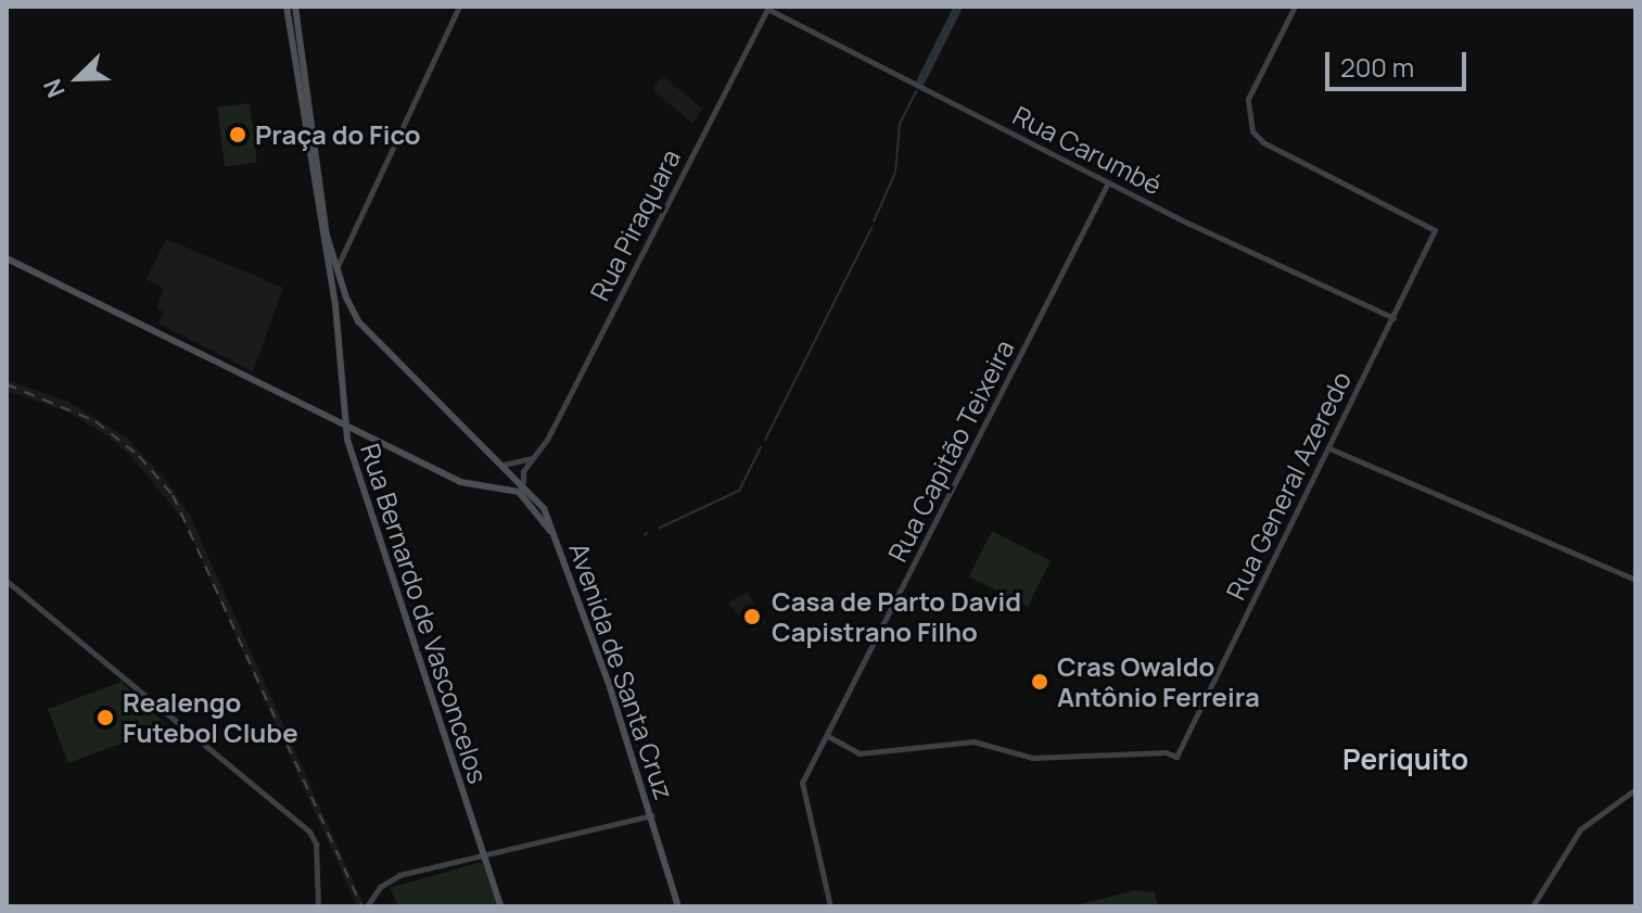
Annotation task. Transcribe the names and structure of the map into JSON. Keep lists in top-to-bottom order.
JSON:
{
  "streets": {
    "main road": ["Rua Bernardo de Vasconcelos", "Avenida de Santa Cruz"],
    "street": [
      "Rua Carumbé",
      "Rua Piraquara",
      "Rua Capitão Teixeira",
      "Rua General Azeredo"
    ]
  },
  "crossings": [
    ["Rua Carumbé", "Rua Piraquara"],
    ["Rua Carumbé", "Rua Capitão Teixeira"],
    ["Rua Carumbé", "Rua General Azeredo"],
    ["Rua Piraquara", "Avenida de Santa Cruz"],
    ["Rua Capitão Teixeira", "Rua General Azeredo"]
  ],
  "districts": ["Periquito"],
  "places": [
    "Praça do Fico",
    "Casa de Parto David Capistrano Filho",
    "Cras Owaldo Antônio Ferreira",
    "Realengo Futebol Clube"
  ],
  "scale_bar": "200 m",
  "north": "bottom left"
}
